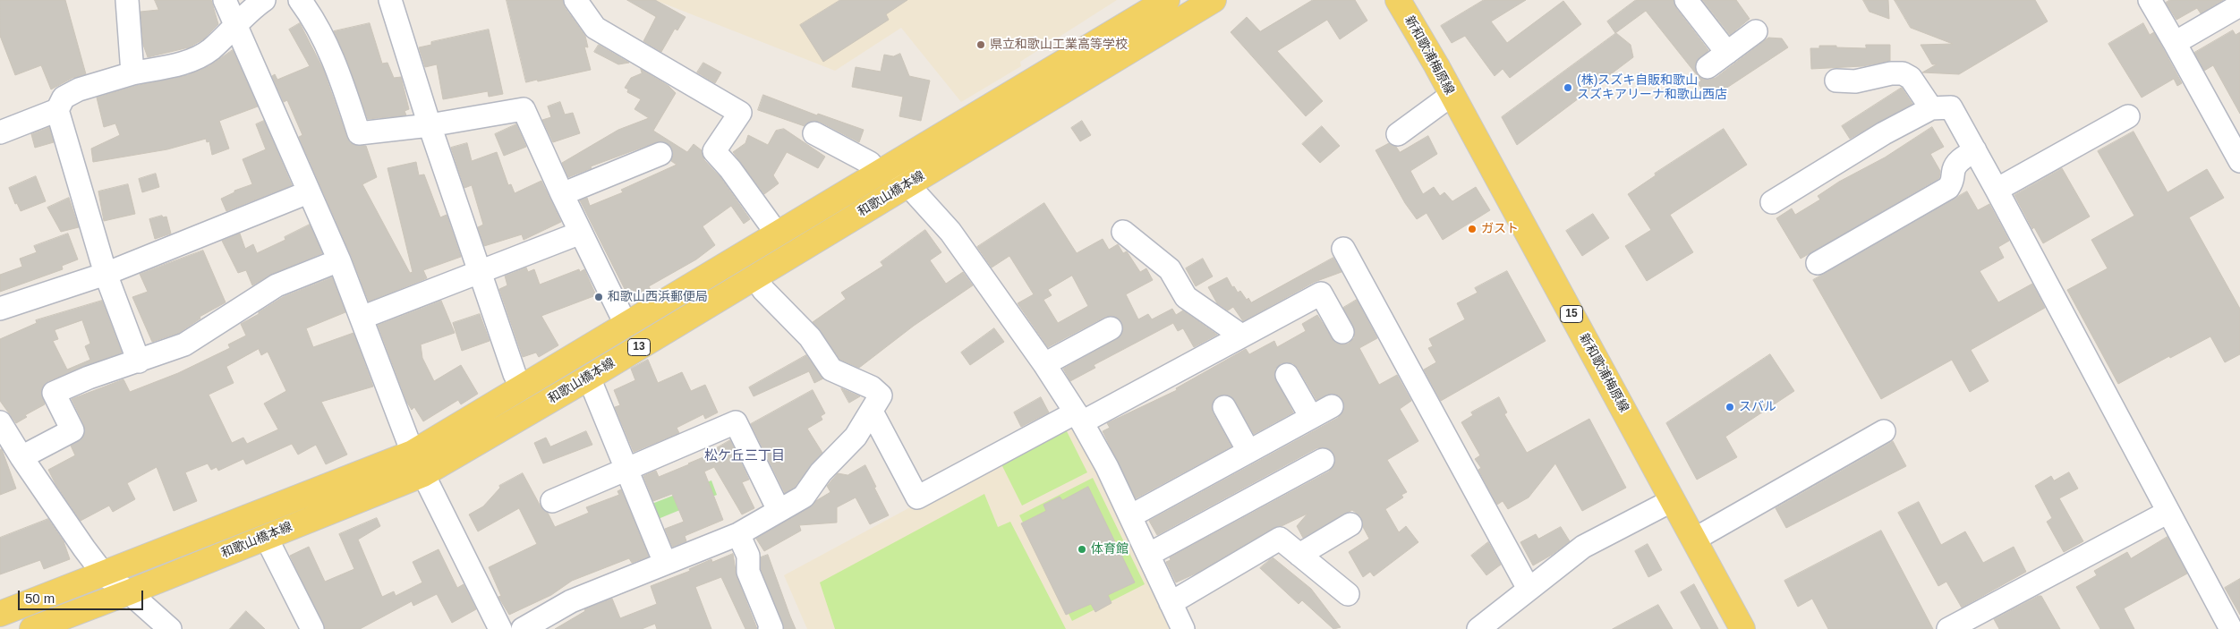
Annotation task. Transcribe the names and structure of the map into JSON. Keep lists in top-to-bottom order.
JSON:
{
  "streets": {
    "main road": [
      "新和歌浦梅原線",
      "和歌山橋本線",
      "15",
      "13"
    ]
  },
  "districts": ["松ケ丘三丁目"],
  "places": [
    "県立和歌山工業高等学校",
    "(株)スズキ自販和歌山 スズキアリーナ和歌山西店",
    "ガスト",
    "和歌山西浜郵便局",
    "スバル",
    "体育館"
  ],
  "scale_bar": "50 m"
}
